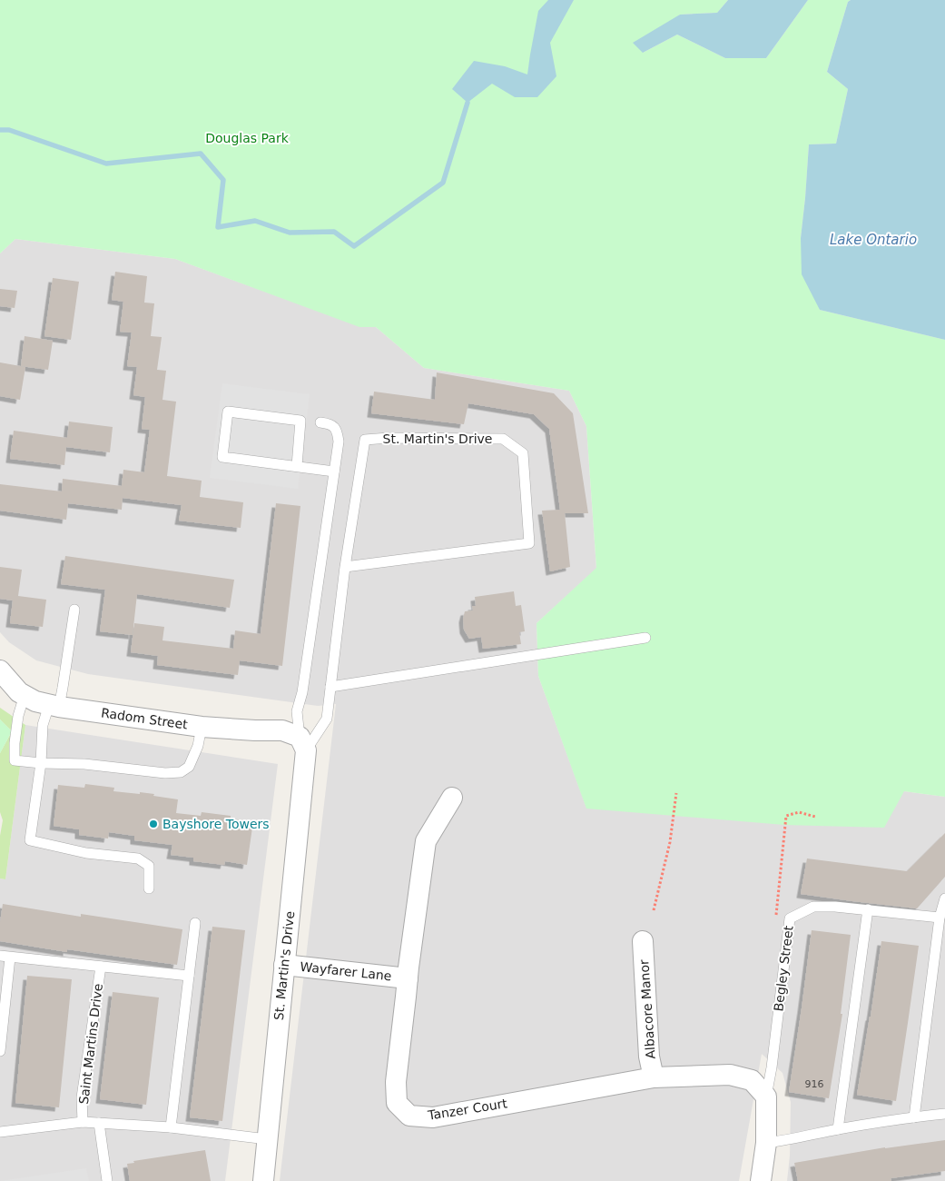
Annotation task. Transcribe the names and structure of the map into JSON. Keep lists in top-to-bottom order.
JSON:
{
  "streets": {
    "street": [
      "St. Martin's Drive",
      "Radom Street",
      "Begley Street",
      "Wayfarer Lane",
      "Albacore Manor",
      "Tanzer Court"
    ],
    "lane": ["Saint Martins Drive"]
  },
  "crossings": [
    ["St. Martin's Drive", "Radom Street"],
    ["St. Martin's Drive", "Wayfarer Lane"],
    ["St. Martin's Drive", "Saint Martins Drive"],
    ["Begley Street", "Tanzer Court"],
    ["Wayfarer Lane", "Tanzer Court"],
    ["Albacore Manor", "Tanzer Court"]
  ],
  "water": ["Lake Ontario"],
  "parks": ["Douglas Park"],
  "places": ["Bayshore Towers"],
  "house_numbers": ["916"]
}
